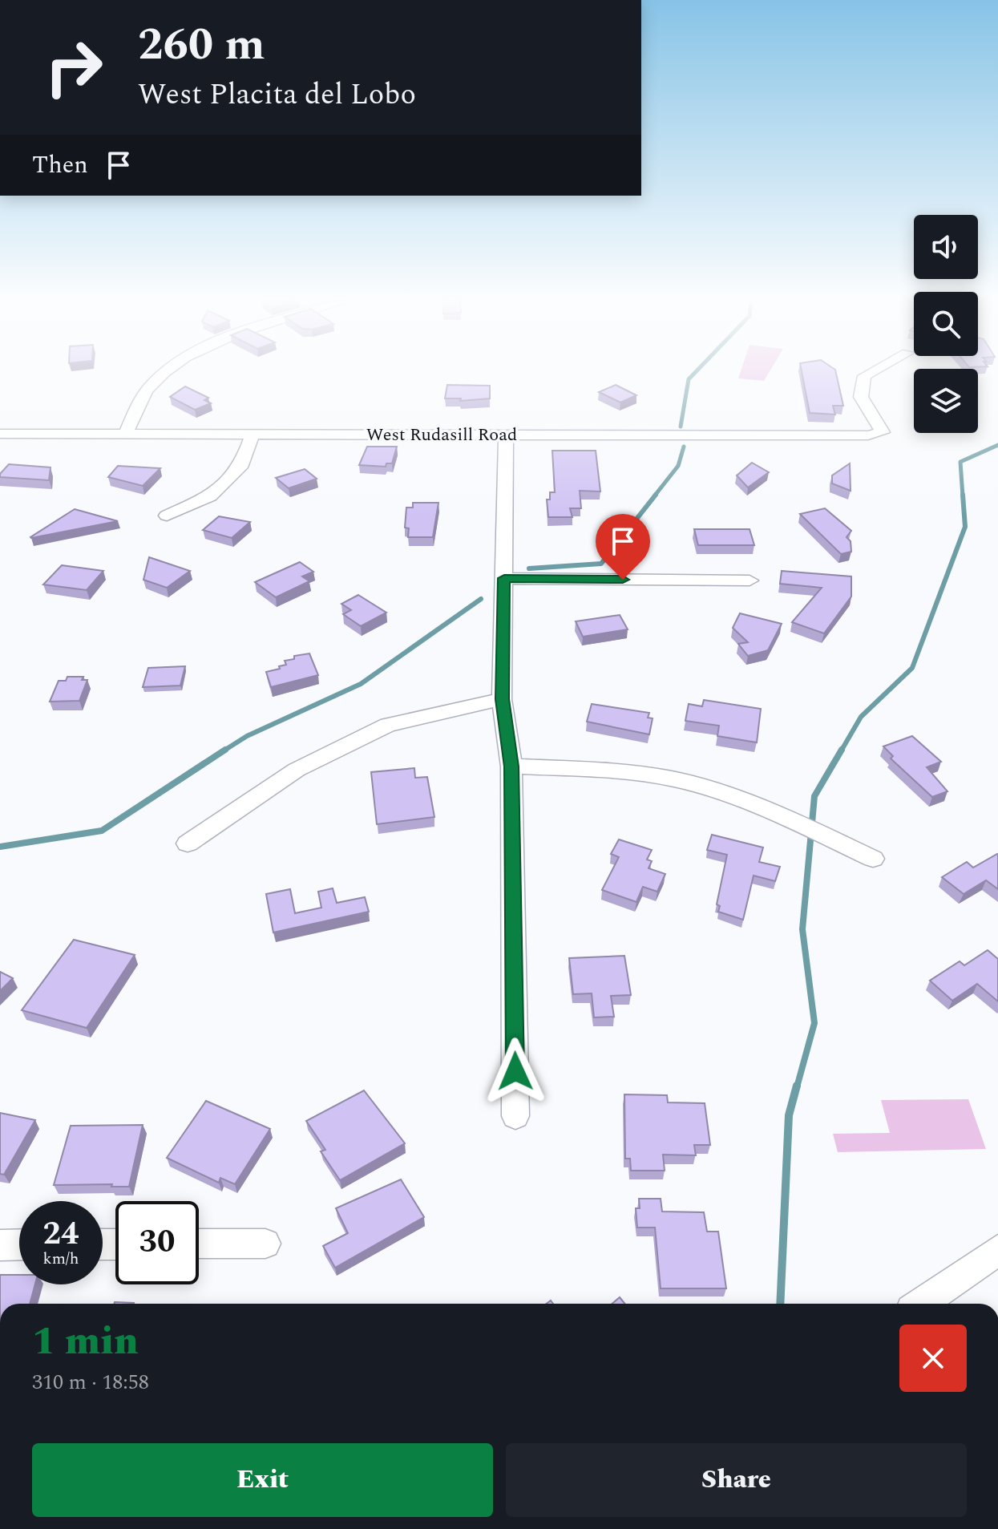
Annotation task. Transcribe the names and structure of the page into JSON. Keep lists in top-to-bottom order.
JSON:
{
  "streets": {
    "street": ["West Rudasill Road"]
  },
  "page": {
    "turn": ["260 m", "West Placita del Lobo"],
    "then": "Then",
    "speed": "24 km/h",
    "limit": "30",
    "heading": ["1 min", "310 m · 18:58"],
    "buttons": ["Exit", "Share"]
  }
}
